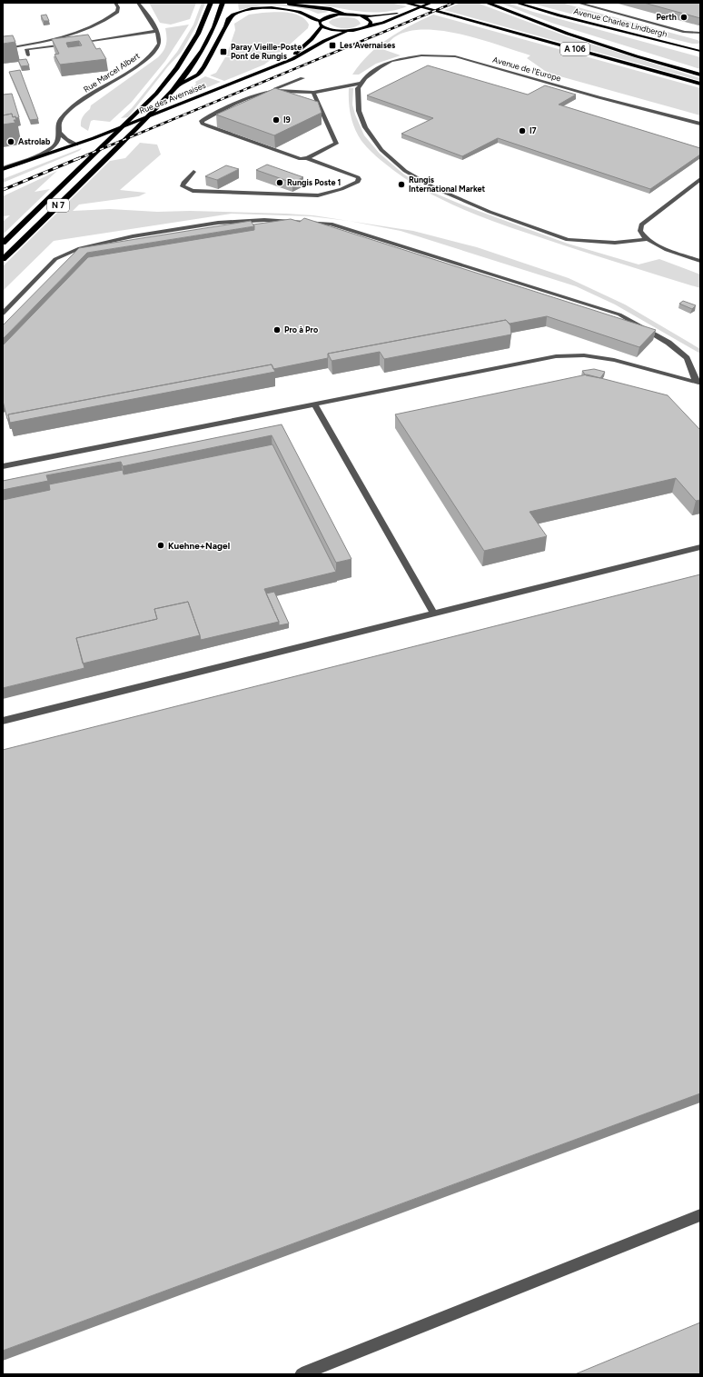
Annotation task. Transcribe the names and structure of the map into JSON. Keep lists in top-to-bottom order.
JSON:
{
  "streets": {
    "highway": ["A 106", "N 7"],
    "main road": ["Avenue Charles Lindbergh", "Rue des Avernaises"],
    "street": ["Avenue de l'Europe", "Rue Marcel Albert"]
  },
  "crossings": [
    ["Rue Marcel Albert", "Rue des Avernaises"]
  ],
  "places": {
    "other": [
      "Perth",
      "I9",
      "I7",
      "Astrolab",
      "Rungis Poste 1",
      "Rungis International Market",
      "Pro à Pro",
      "Kuehne+Nagel"
    ],
    "transit": ["Les Avernaises", "Paray Vieille-Poste Pont de Rungis"]
  }
}
